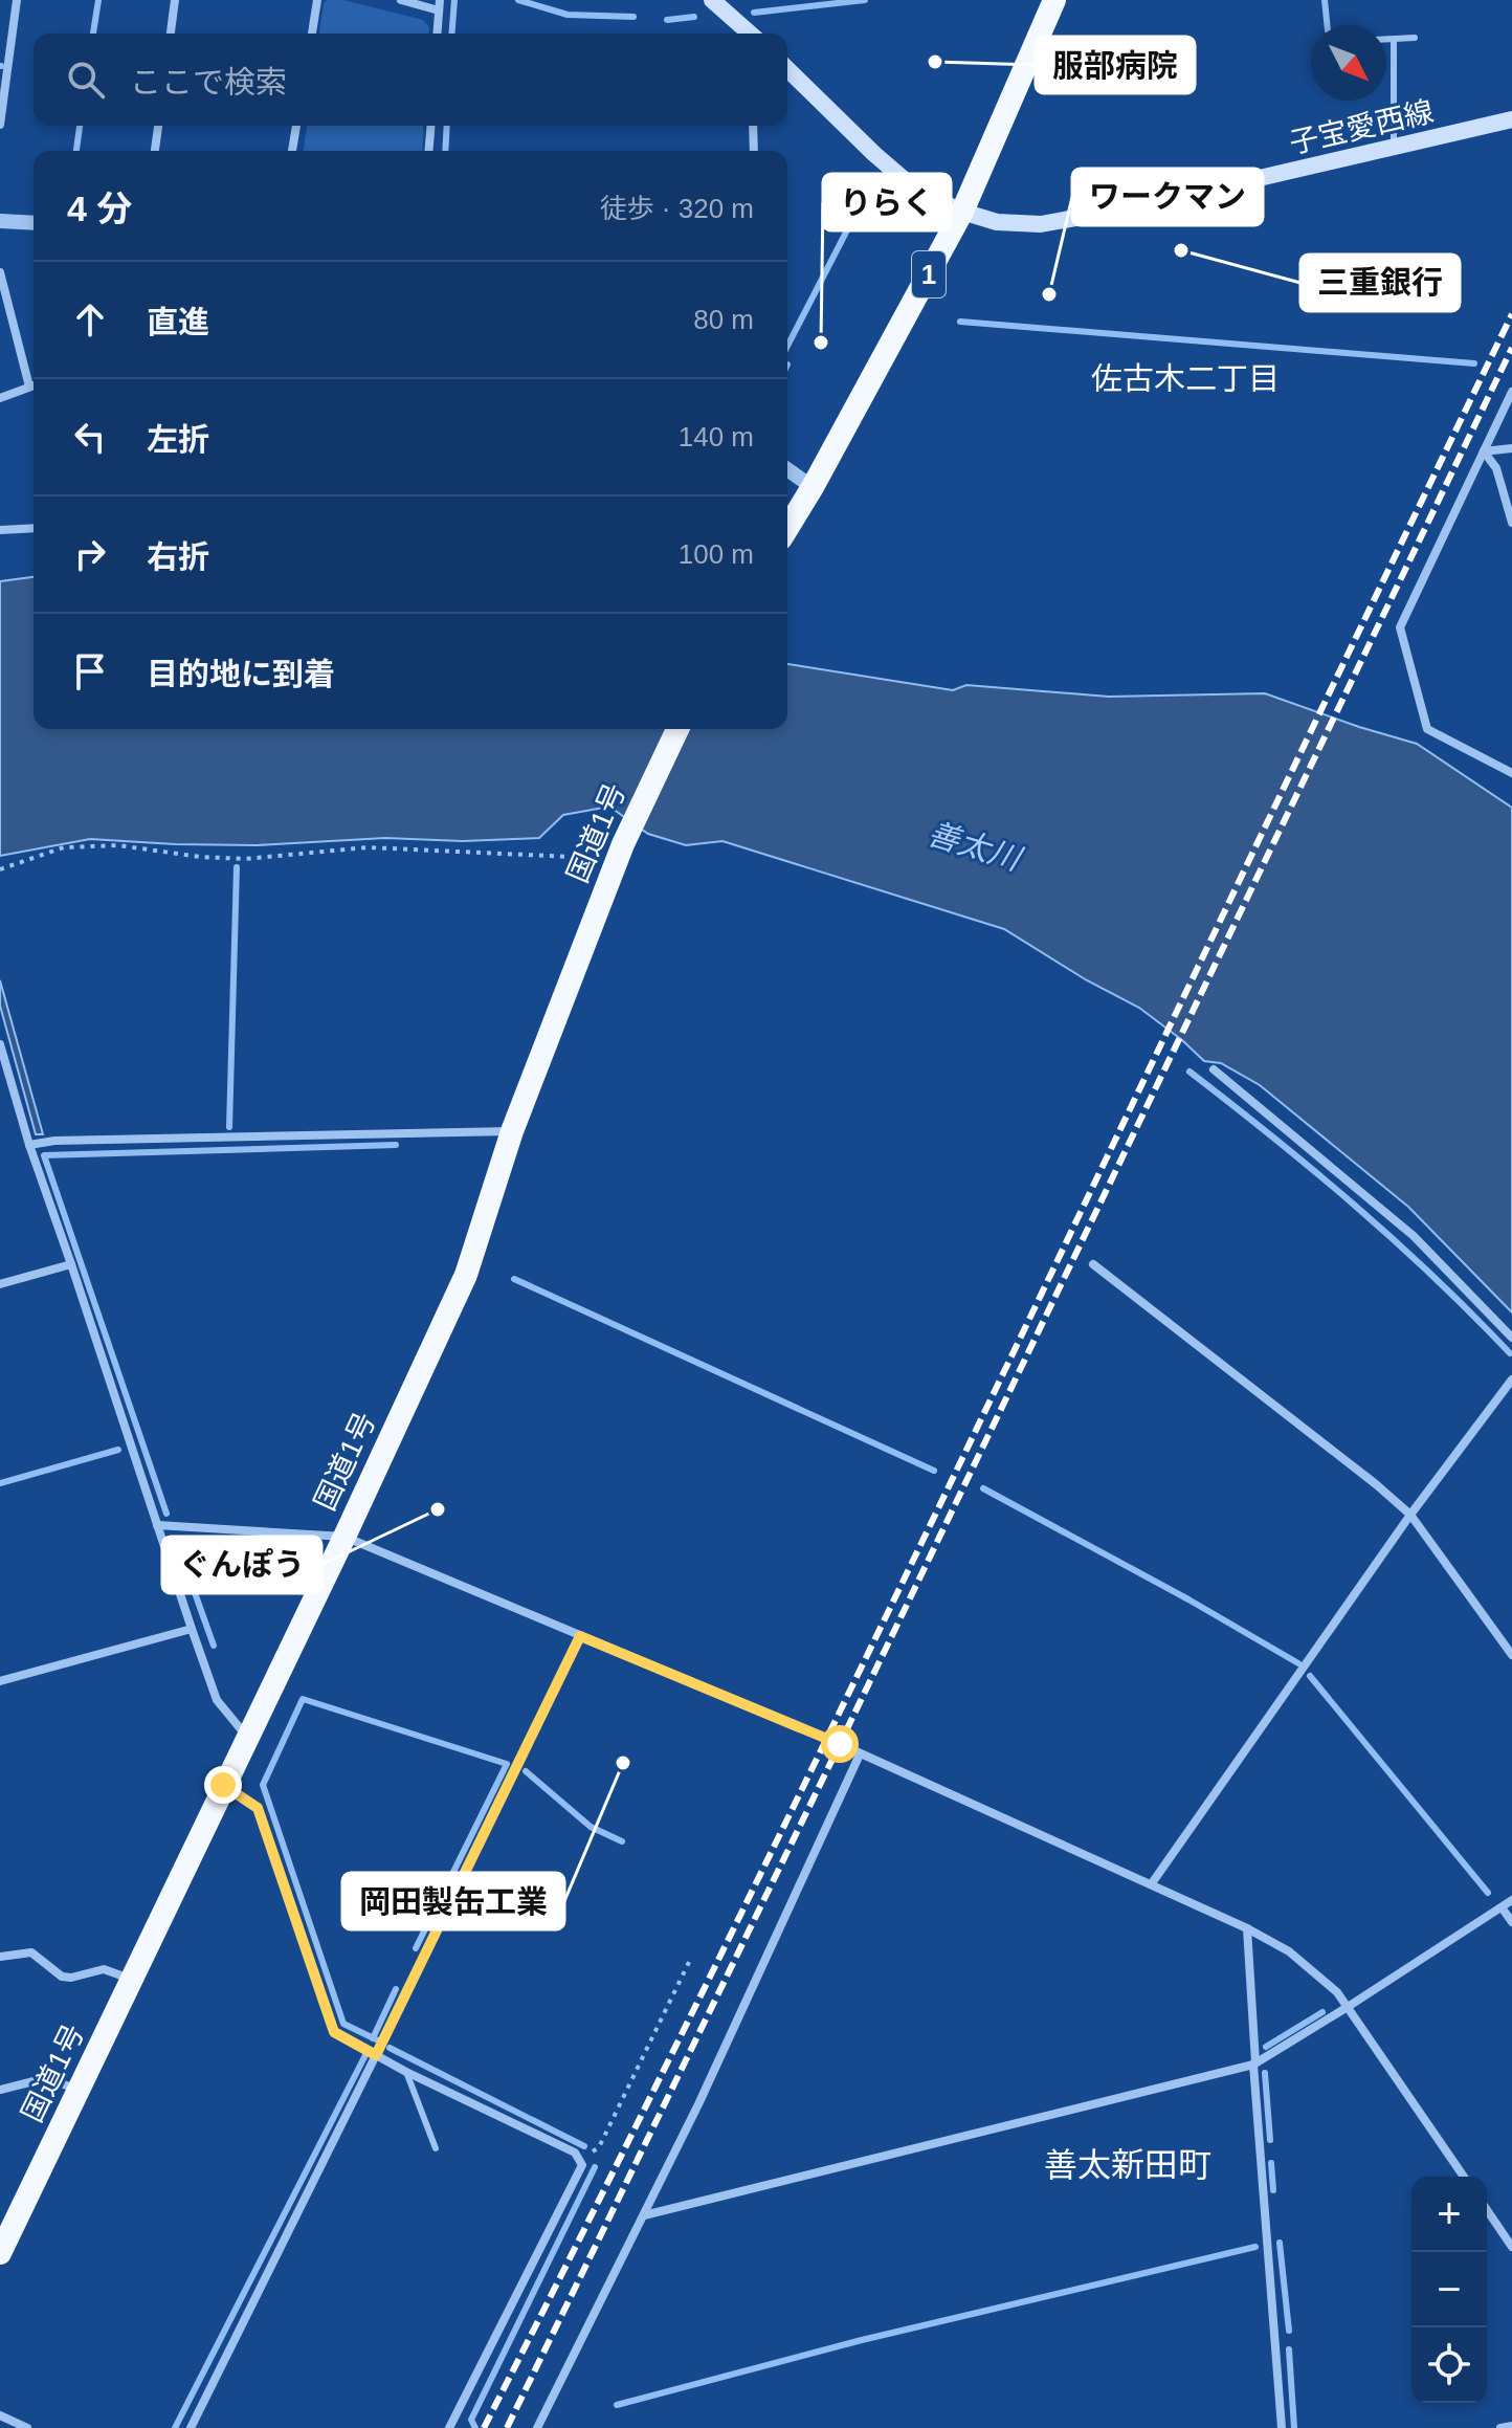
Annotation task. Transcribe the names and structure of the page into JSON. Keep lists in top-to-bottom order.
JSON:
{
  "streets": {
    "highway": ["1", "国道1号"],
    "main road": ["子宝愛西線"]
  },
  "crossings": [
    ["子宝愛西線", "1"]
  ],
  "districts": ["佐古木二丁目", "善太新田町"],
  "water": ["善太川"],
  "places": [
    "服部病院",
    "三重銀行",
    "ワークマン",
    "りらく",
    "ぐんぽう",
    "岡田製缶工業"
  ],
  "north": "bottom right",
  "page": {
    "search": "ここで検索",
    "heading": ["4 分", "徒歩 · 320 m"],
    "list": [
      ["直進", "80 m"],
      ["左折", "140 m"],
      ["右折", "100 m"],
      "目的地に到着"
    ],
    "map_buttons": ["+", "−"]
  }
}
